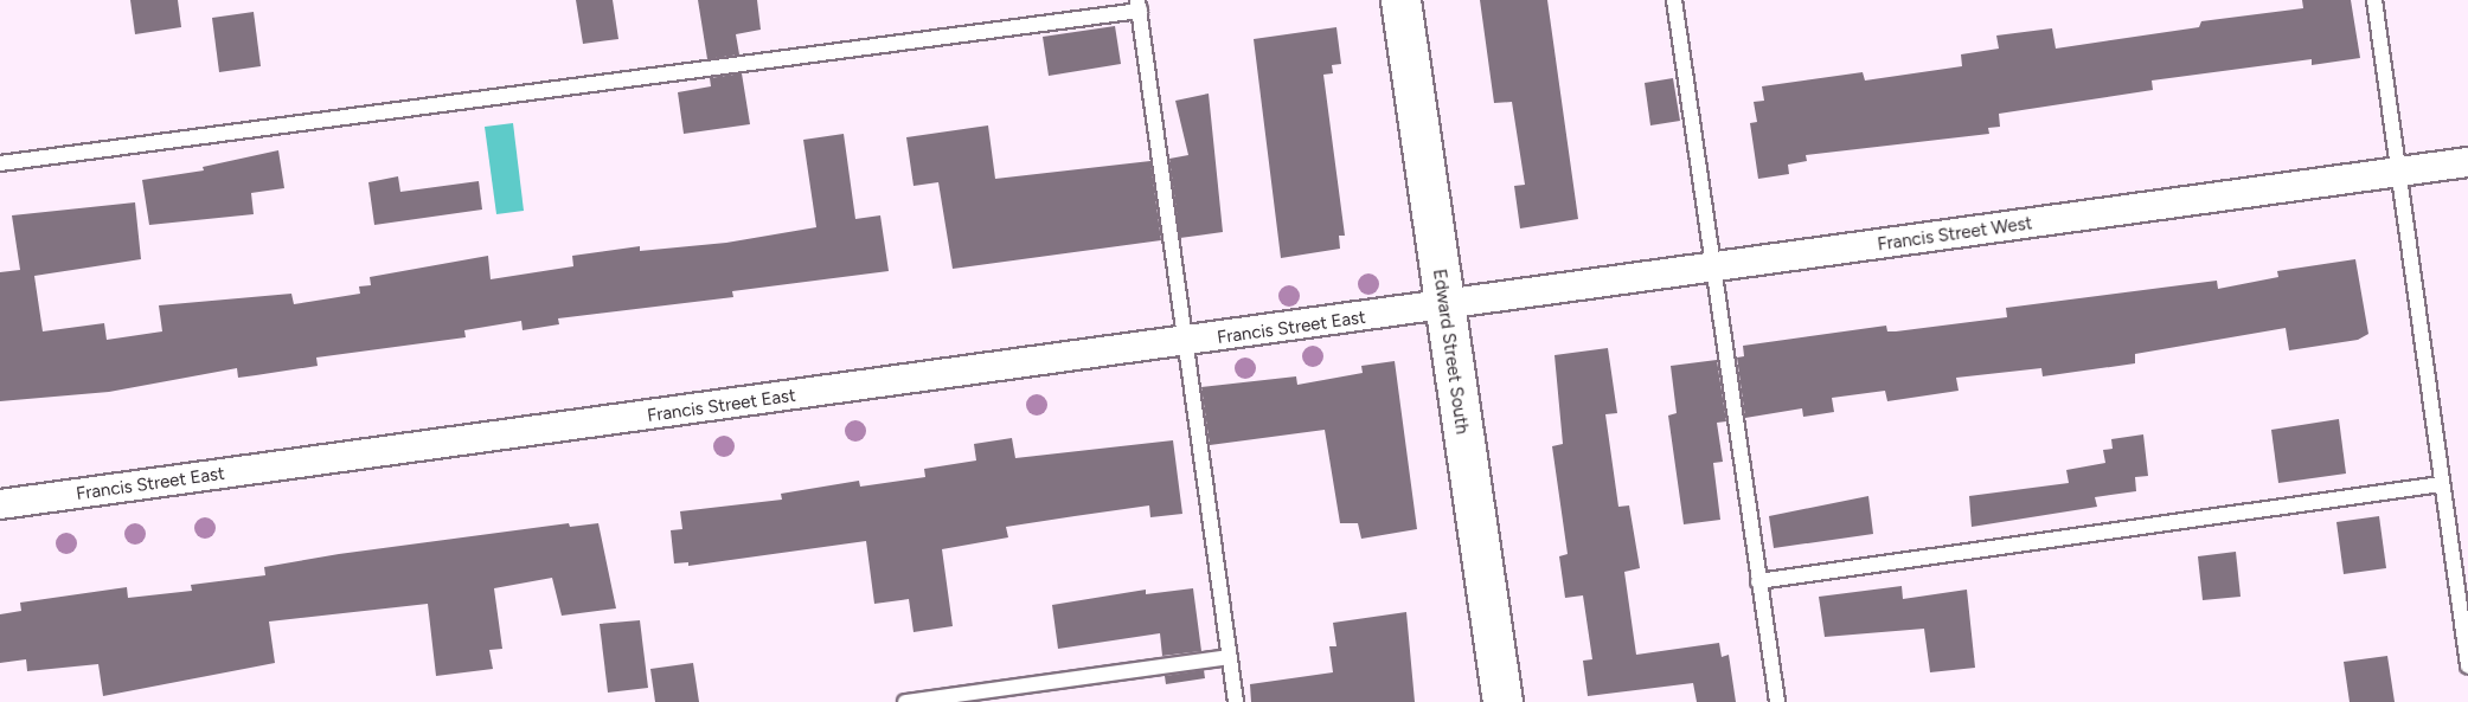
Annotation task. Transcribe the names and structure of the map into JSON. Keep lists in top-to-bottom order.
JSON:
{
  "streets": {
    "main road": ["Edward Street South"],
    "street": ["Francis Street West", "Francis Street East"]
  },
  "crossings": [
    ["Francis Street West", "Francis Street East"],
    ["Francis Street West", "Edward Street South"],
    ["Francis Street East", "Edward Street South"]
  ]
}
